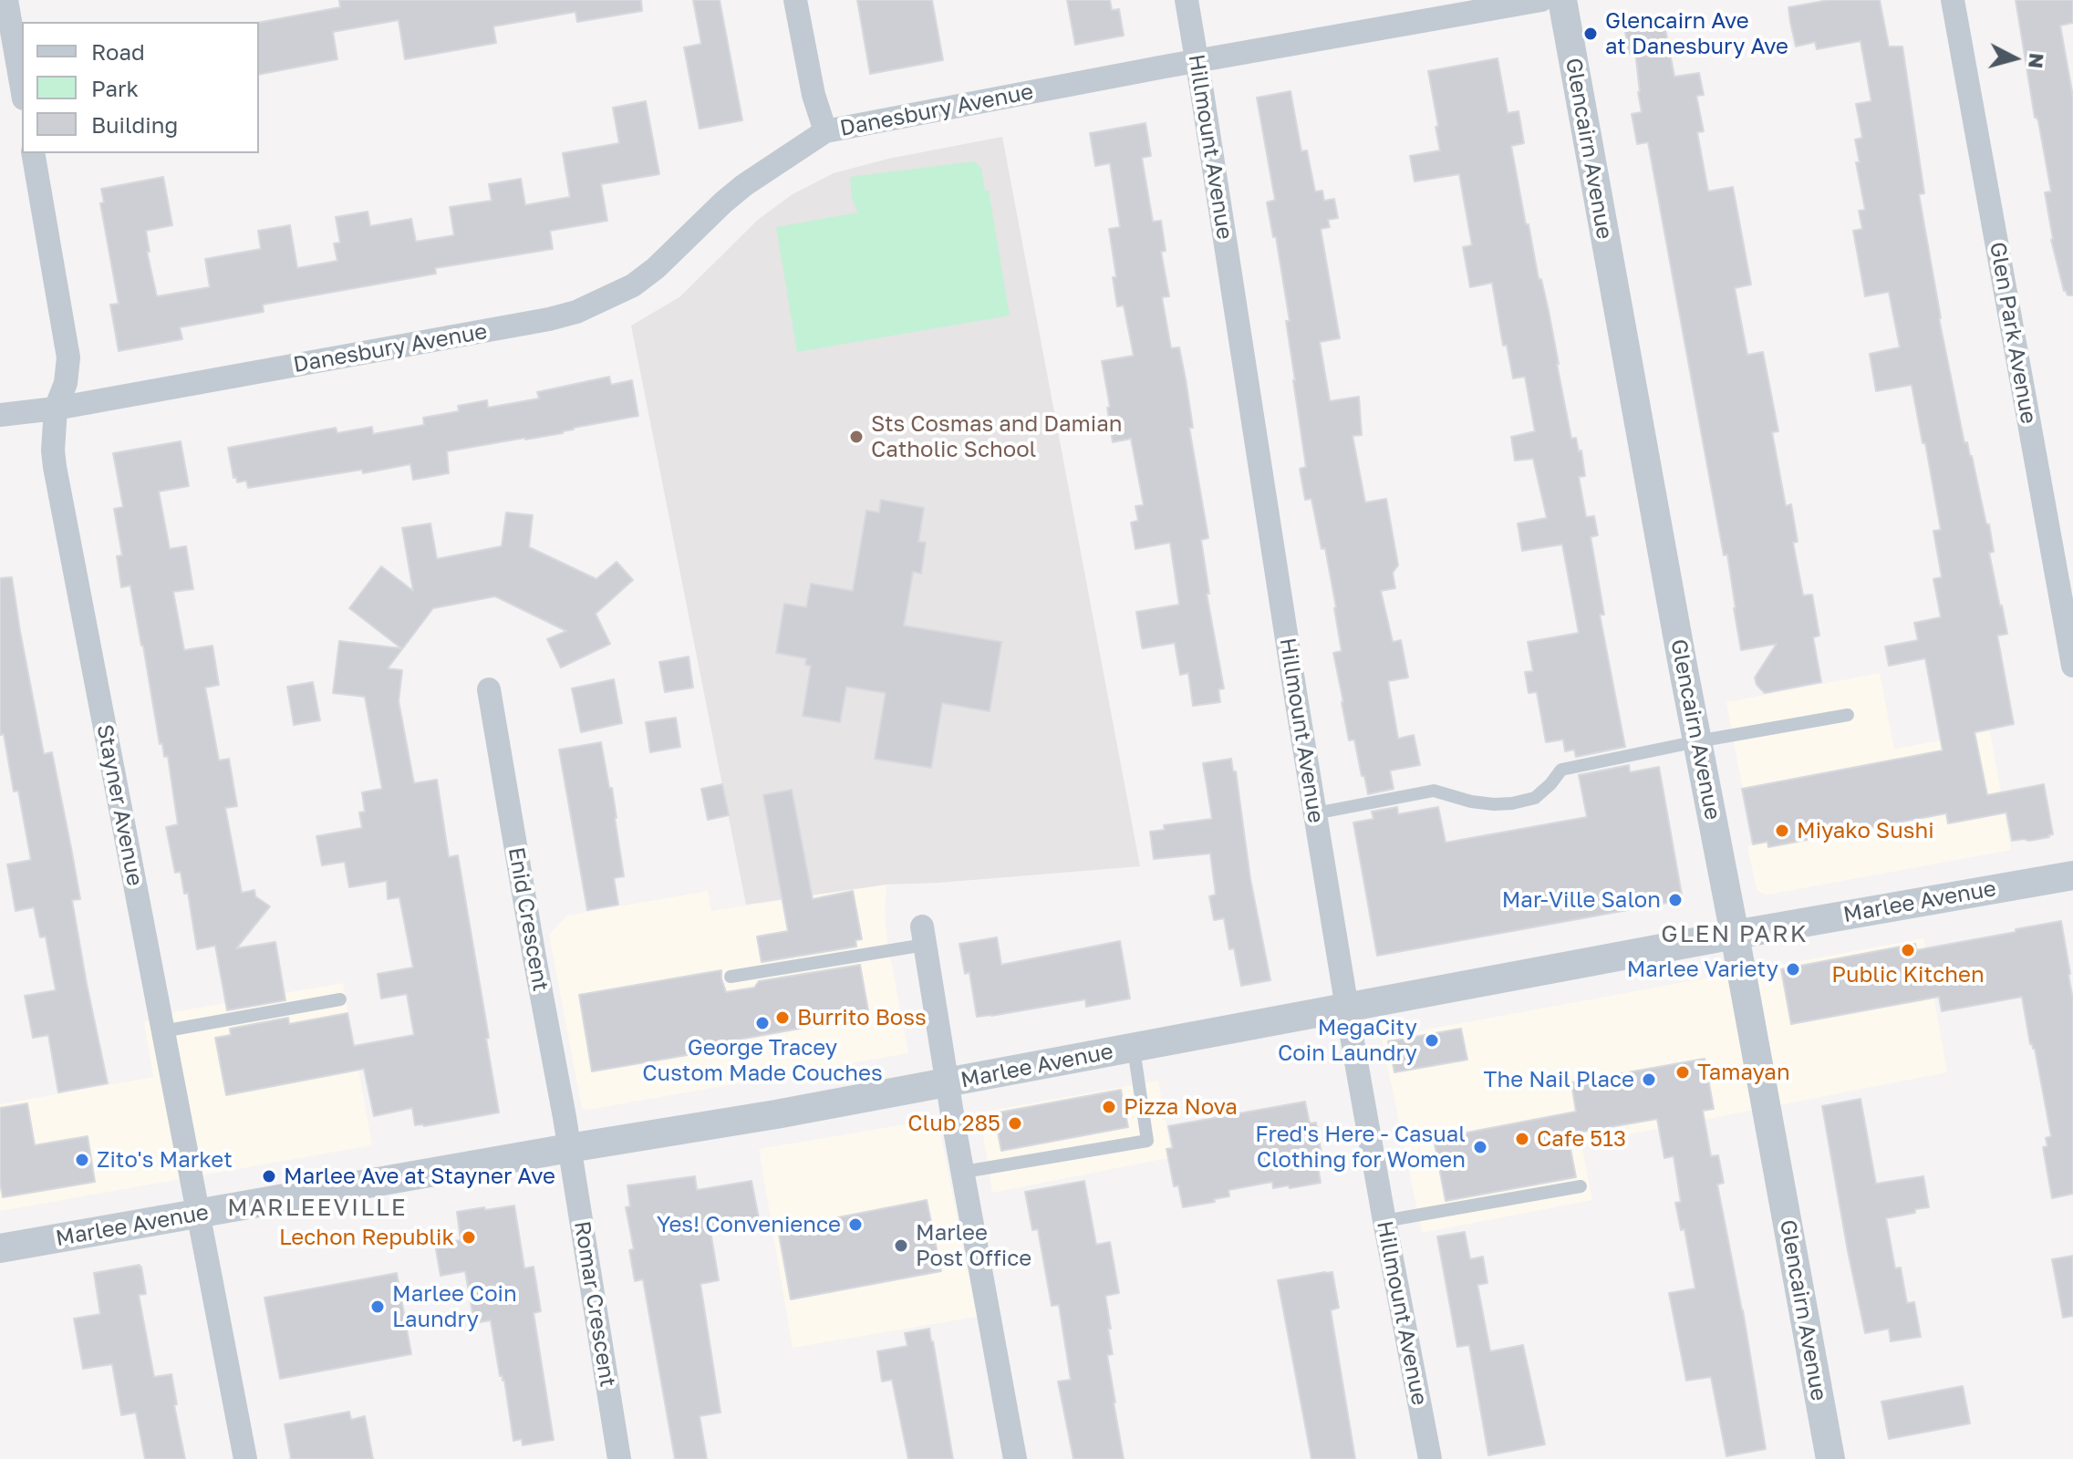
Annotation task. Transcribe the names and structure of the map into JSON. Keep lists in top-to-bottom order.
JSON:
{
  "streets": {
    "street": [
      "Danesbury Avenue",
      "Hillmount Avenue",
      "Glencairn Avenue",
      "Glen Park Avenue",
      "Stayner Avenue",
      "Marlee Avenue",
      "Enid Crescent",
      "Romar Crescent"
    ]
  },
  "crossings": [
    ["Danesbury Avenue", "Hillmount Avenue"],
    ["Danesbury Avenue", "Stayner Avenue"],
    ["Hillmount Avenue", "Marlee Avenue"],
    ["Glencairn Avenue", "Marlee Avenue"],
    ["Stayner Avenue", "Marlee Avenue"],
    ["Marlee Avenue", "Enid Crescent"],
    ["Marlee Avenue", "Romar Crescent"],
    ["Enid Crescent", "Romar Crescent"]
  ],
  "districts": ["GLEN PARK", "MARLEEVILLE"],
  "places": [
    "Glencairn Ave at Danesbury Ave",
    "Sts Cosmas and Damian Catholic School",
    "Miyako Sushi",
    "Mar-Ville Salon",
    "Public Kitchen",
    "Marlee Variety",
    "Burrito Boss",
    "George Tracey Custom Made Couches",
    "MegaCity Coin Laundry",
    "Tamayan",
    "The Nail Place",
    "Pizza Nova",
    "Club 285",
    "Cafe 513",
    "Fred's Here - Casual Clothing for Women",
    "Zito's Market",
    "Marlee Ave at Stayner Ave",
    "Yes! Convenience",
    "Lechon Republik",
    "Marlee Post Office",
    "Marlee Coin Laundry"
  ],
  "legend": ["Road", "Park", "Building"],
  "north": "right"
}
